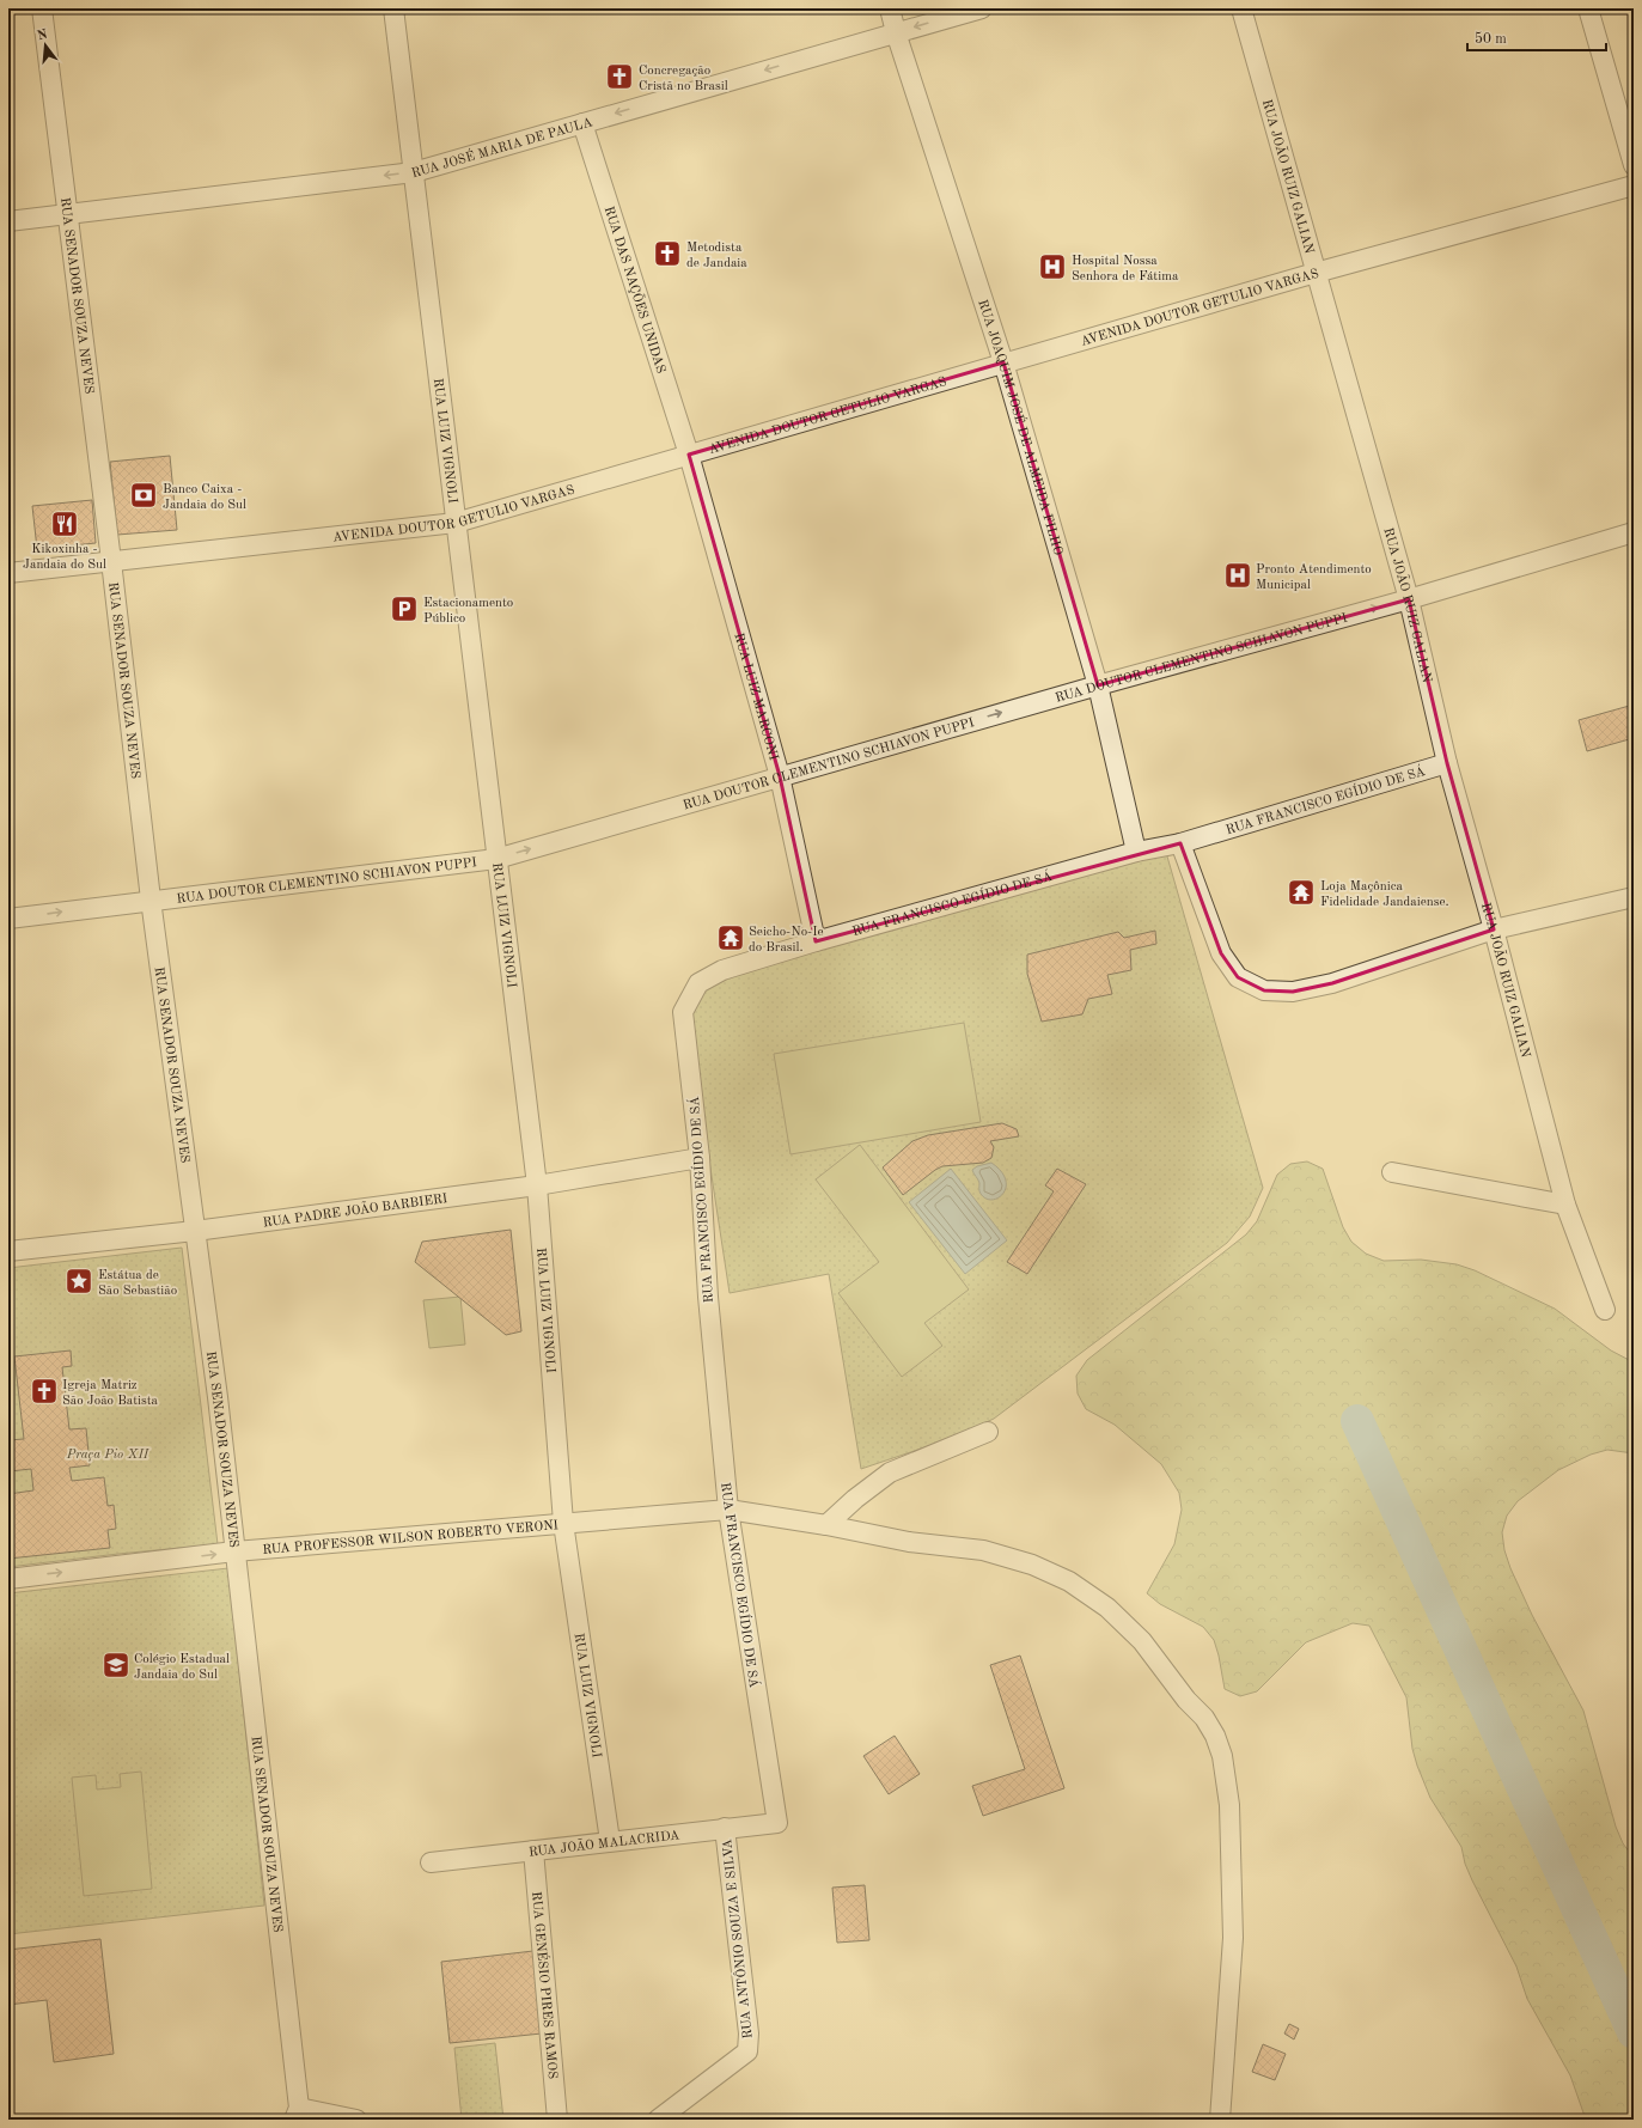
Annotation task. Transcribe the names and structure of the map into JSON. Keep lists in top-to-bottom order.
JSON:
{
  "streets": {
    "street": [
      "RUA JOSÉ MARIA DE PAULA",
      "RUA JOÃO RUIZ GALIAN",
      "RUA DAS NAÇÕES UNIDAS",
      "RUA SENADOR SOUZA NEVES",
      "AVENIDA DOUTOR GETULIO VARGAS",
      "RUA JOAQUIM JOSÉ DE ALMEIDA FILHO",
      "RUA LUIZ VIGNOLI",
      "RUA DOUTOR CLEMENTINO SCHIAVON PUPPI",
      "RUA LUIZ MARCONI",
      "RUA FRANCISCO EGÍDIO DE SÁ",
      "RUA PADRE JOÃO BARBIERI",
      "RUA PROFESSOR WILSON ROBERTO VERONI",
      "RUA JOÃO MALACRIDA",
      "RUA ANTÔNIO SOUZA E SILVA",
      "RUA GENÉSIO PIRES RAMOS"
    ]
  },
  "crossings": [
    ["RUA JOSÉ MARIA DE PAULA", "RUA DAS NAÇÕES UNIDAS"],
    ["RUA JOSÉ MARIA DE PAULA", "RUA SENADOR SOUZA NEVES"],
    ["RUA JOSÉ MARIA DE PAULA", "RUA JOAQUIM JOSÉ DE ALMEIDA FILHO"],
    ["RUA JOSÉ MARIA DE PAULA", "RUA LUIZ VIGNOLI"],
    ["RUA JOÃO RUIZ GALIAN", "AVENIDA DOUTOR GETULIO VARGAS"],
    ["RUA JOÃO RUIZ GALIAN", "RUA DOUTOR CLEMENTINO SCHIAVON PUPPI"],
    ["RUA JOÃO RUIZ GALIAN", "RUA FRANCISCO EGÍDIO DE SÁ"],
    ["RUA DAS NAÇÕES UNIDAS", "AVENIDA DOUTOR GETULIO VARGAS"],
    ["RUA DAS NAÇÕES UNIDAS", "RUA LUIZ MARCONI"],
    ["RUA SENADOR SOUZA NEVES", "AVENIDA DOUTOR GETULIO VARGAS"],
    ["RUA SENADOR SOUZA NEVES", "RUA DOUTOR CLEMENTINO SCHIAVON PUPPI"],
    ["RUA SENADOR SOUZA NEVES", "RUA PADRE JOÃO BARBIERI"],
    ["RUA SENADOR SOUZA NEVES", "RUA PROFESSOR WILSON ROBERTO VERONI"],
    ["AVENIDA DOUTOR GETULIO VARGAS", "RUA JOAQUIM JOSÉ DE ALMEIDA FILHO"],
    ["AVENIDA DOUTOR GETULIO VARGAS", "RUA LUIZ VIGNOLI"],
    ["AVENIDA DOUTOR GETULIO VARGAS", "RUA LUIZ MARCONI"],
    ["RUA JOAQUIM JOSÉ DE ALMEIDA FILHO", "RUA DOUTOR CLEMENTINO SCHIAVON PUPPI"],
    ["RUA JOAQUIM JOSÉ DE ALMEIDA FILHO", "RUA FRANCISCO EGÍDIO DE SÁ"],
    ["RUA LUIZ VIGNOLI", "RUA DOUTOR CLEMENTINO SCHIAVON PUPPI"],
    ["RUA LUIZ VIGNOLI", "RUA PADRE JOÃO BARBIERI"],
    ["RUA LUIZ VIGNOLI", "RUA PROFESSOR WILSON ROBERTO VERONI"],
    ["RUA LUIZ VIGNOLI", "RUA JOÃO MALACRIDA"],
    ["RUA DOUTOR CLEMENTINO SCHIAVON PUPPI", "RUA LUIZ MARCONI"],
    ["RUA LUIZ MARCONI", "RUA FRANCISCO EGÍDIO DE SÁ"],
    ["RUA FRANCISCO EGÍDIO DE SÁ", "RUA PADRE JOÃO BARBIERI"],
    ["RUA FRANCISCO EGÍDIO DE SÁ", "RUA PROFESSOR WILSON ROBERTO VERONI"],
    ["RUA FRANCISCO EGÍDIO DE SÁ", "RUA JOÃO MALACRIDA"],
    ["RUA JOÃO MALACRIDA", "RUA ANTÔNIO SOUZA E SILVA"],
    ["RUA JOÃO MALACRIDA", "RUA GENÉSIO PIRES RAMOS"]
  ],
  "one_way": ["RUA JOSÉ MARIA DE PAULA", "RUA DOUTOR CLEMENTINO SCHIAVON PUPPI"],
  "parks": ["Praça Pio XII"],
  "places": {
    "church": ["Concregação Cristã no Brasil", "Metodista de Jandaia", "Igreja Matriz São João Batista"],
    "hospital": ["Hospital Nossa Senhora de Fátima", "Pronto Atendimento Municipal"],
    "bank": ["Banco Caixa - Jandaia do Sul"],
    "restaurant": ["Kikoxinha - Jandaia do Sul"],
    "parking": ["Estacionamento Público"],
    "temple": ["Loja Maçônica Fidelidade Jandaiense.", "Seicho-No-Ie do Brasil."],
    "place": ["Estátua de São Sebastião"],
    "school or university": ["Colégio Estadual Jandaia do Sul"]
  },
  "scale_bar": "50 m",
  "north": "top"
}
